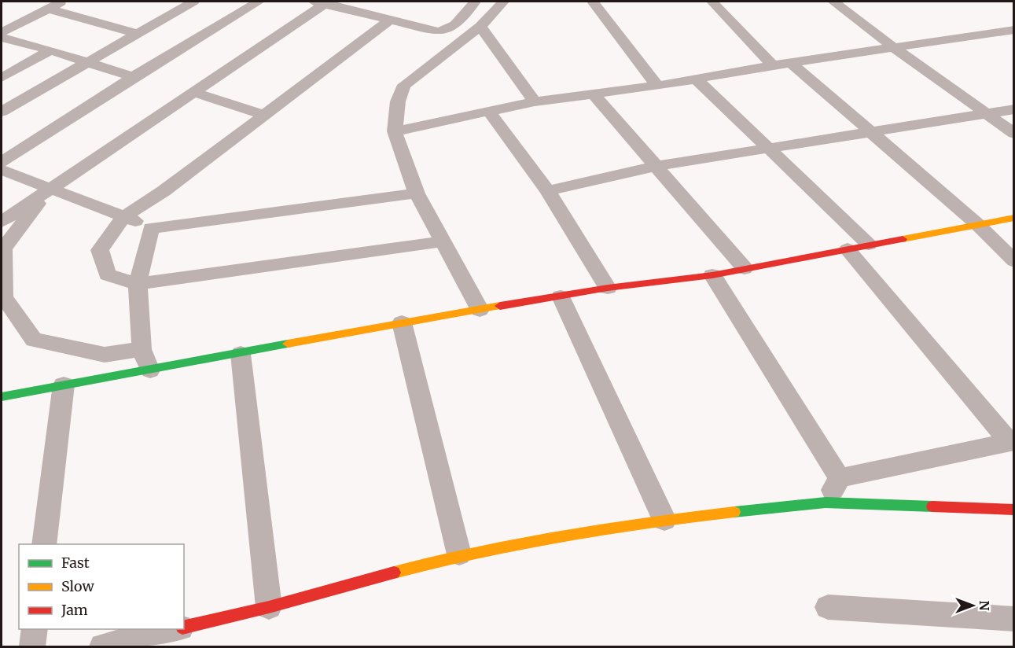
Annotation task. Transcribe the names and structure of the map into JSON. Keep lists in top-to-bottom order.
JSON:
{
  "legend": ["Fast", "Slow", "Jam"],
  "north": "right"
}
